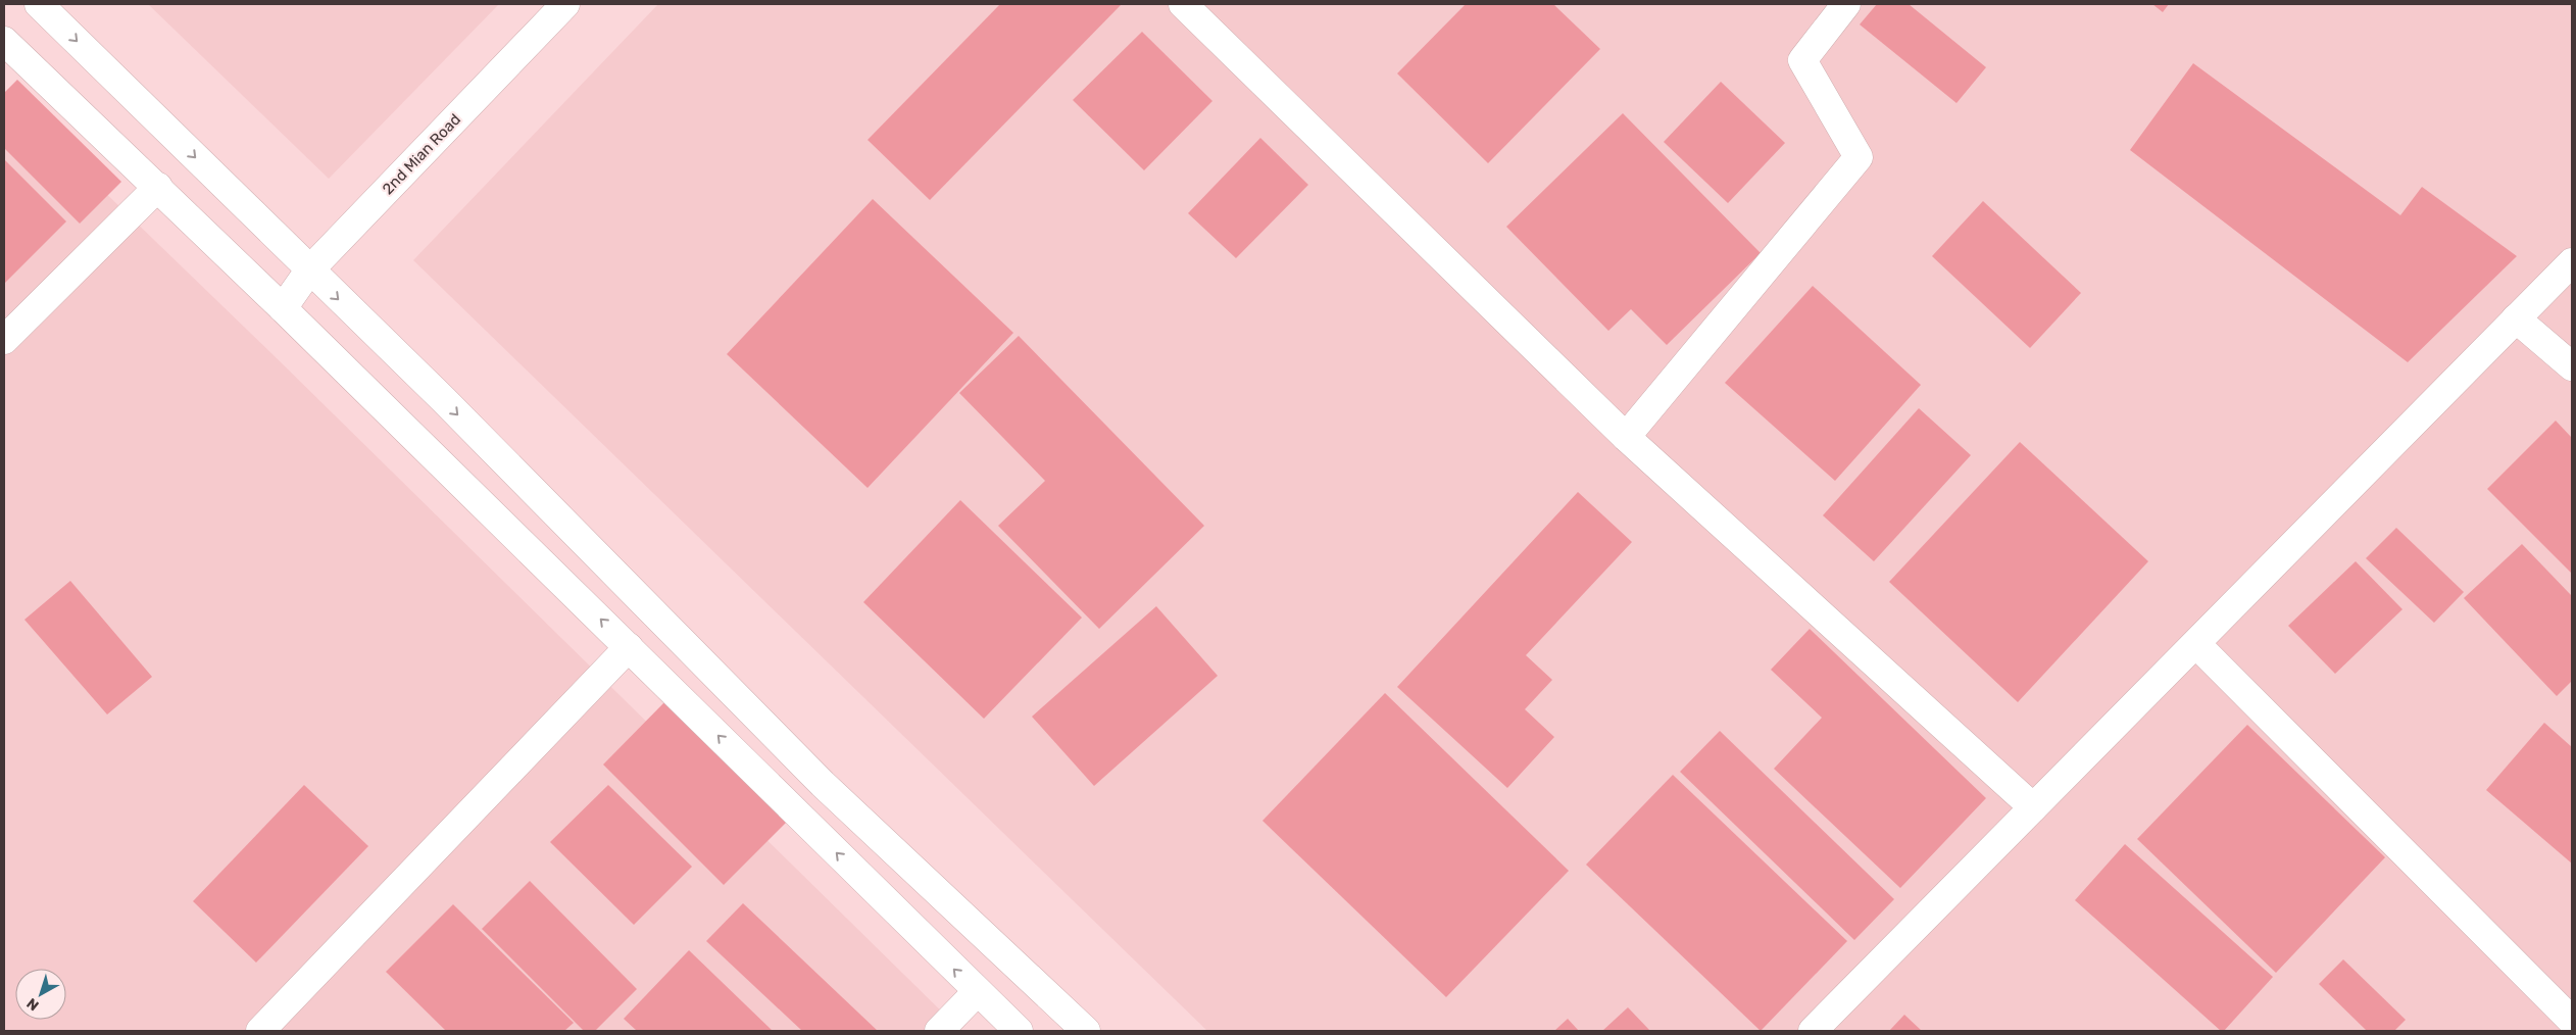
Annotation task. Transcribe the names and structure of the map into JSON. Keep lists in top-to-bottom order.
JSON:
{
  "streets": {
    "street": ["2nd Mian Road"]
  },
  "north": "bottom left"
}
